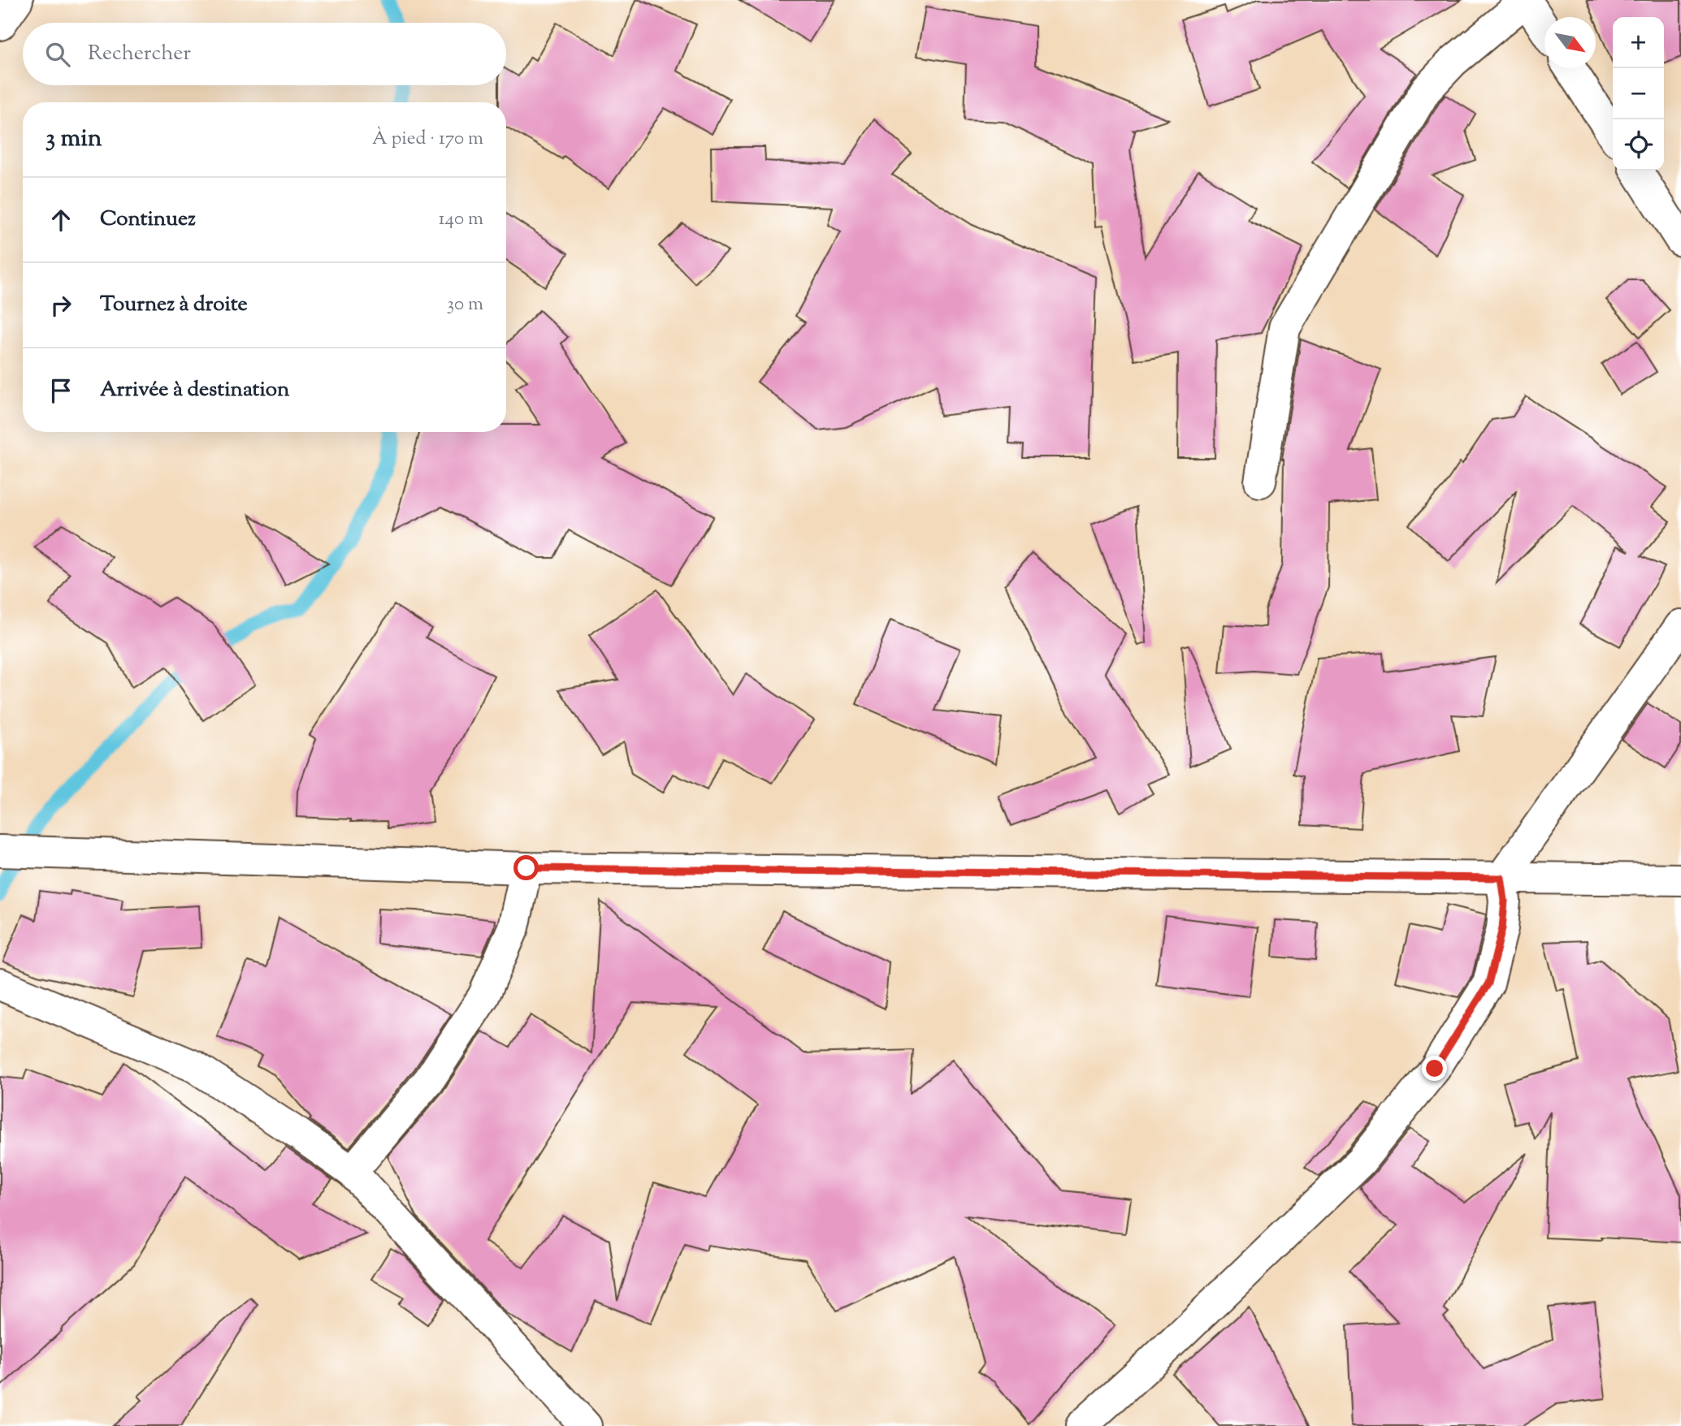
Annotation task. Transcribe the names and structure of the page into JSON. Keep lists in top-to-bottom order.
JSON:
{
  "north": "bottom right",
  "page": {
    "map_buttons": ["+", "−"],
    "search": "Rechercher",
    "heading": ["3 min", "À pied · 170 m"],
    "list": [
      ["Continuez", "140 m"],
      ["Tournez à droite", "30 m"],
      "Arrivée à destination"
    ]
  }
}
